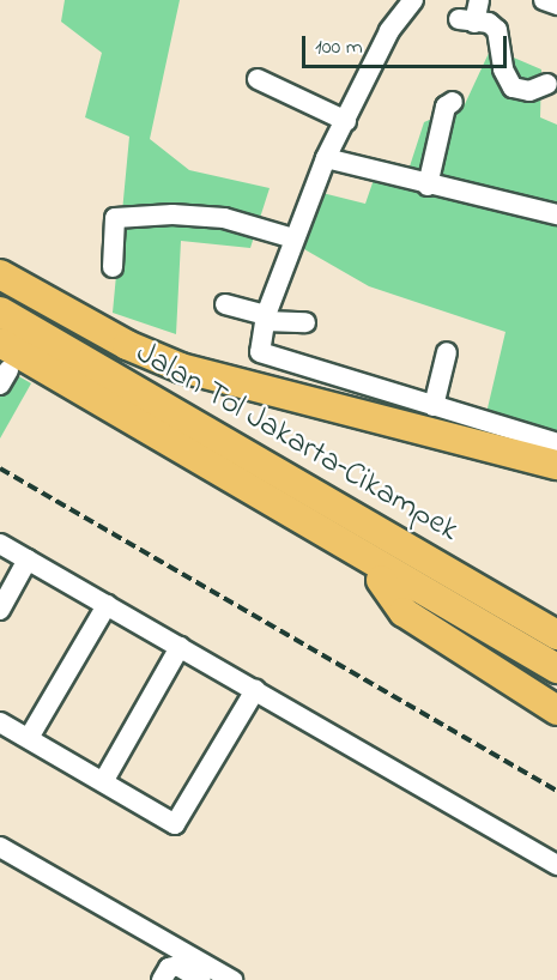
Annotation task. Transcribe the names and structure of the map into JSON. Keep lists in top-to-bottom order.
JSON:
{
  "streets": {
    "highway": ["Jalan Tol Jakarta–Cikampek"]
  },
  "scale_bar": "100 m"
}
